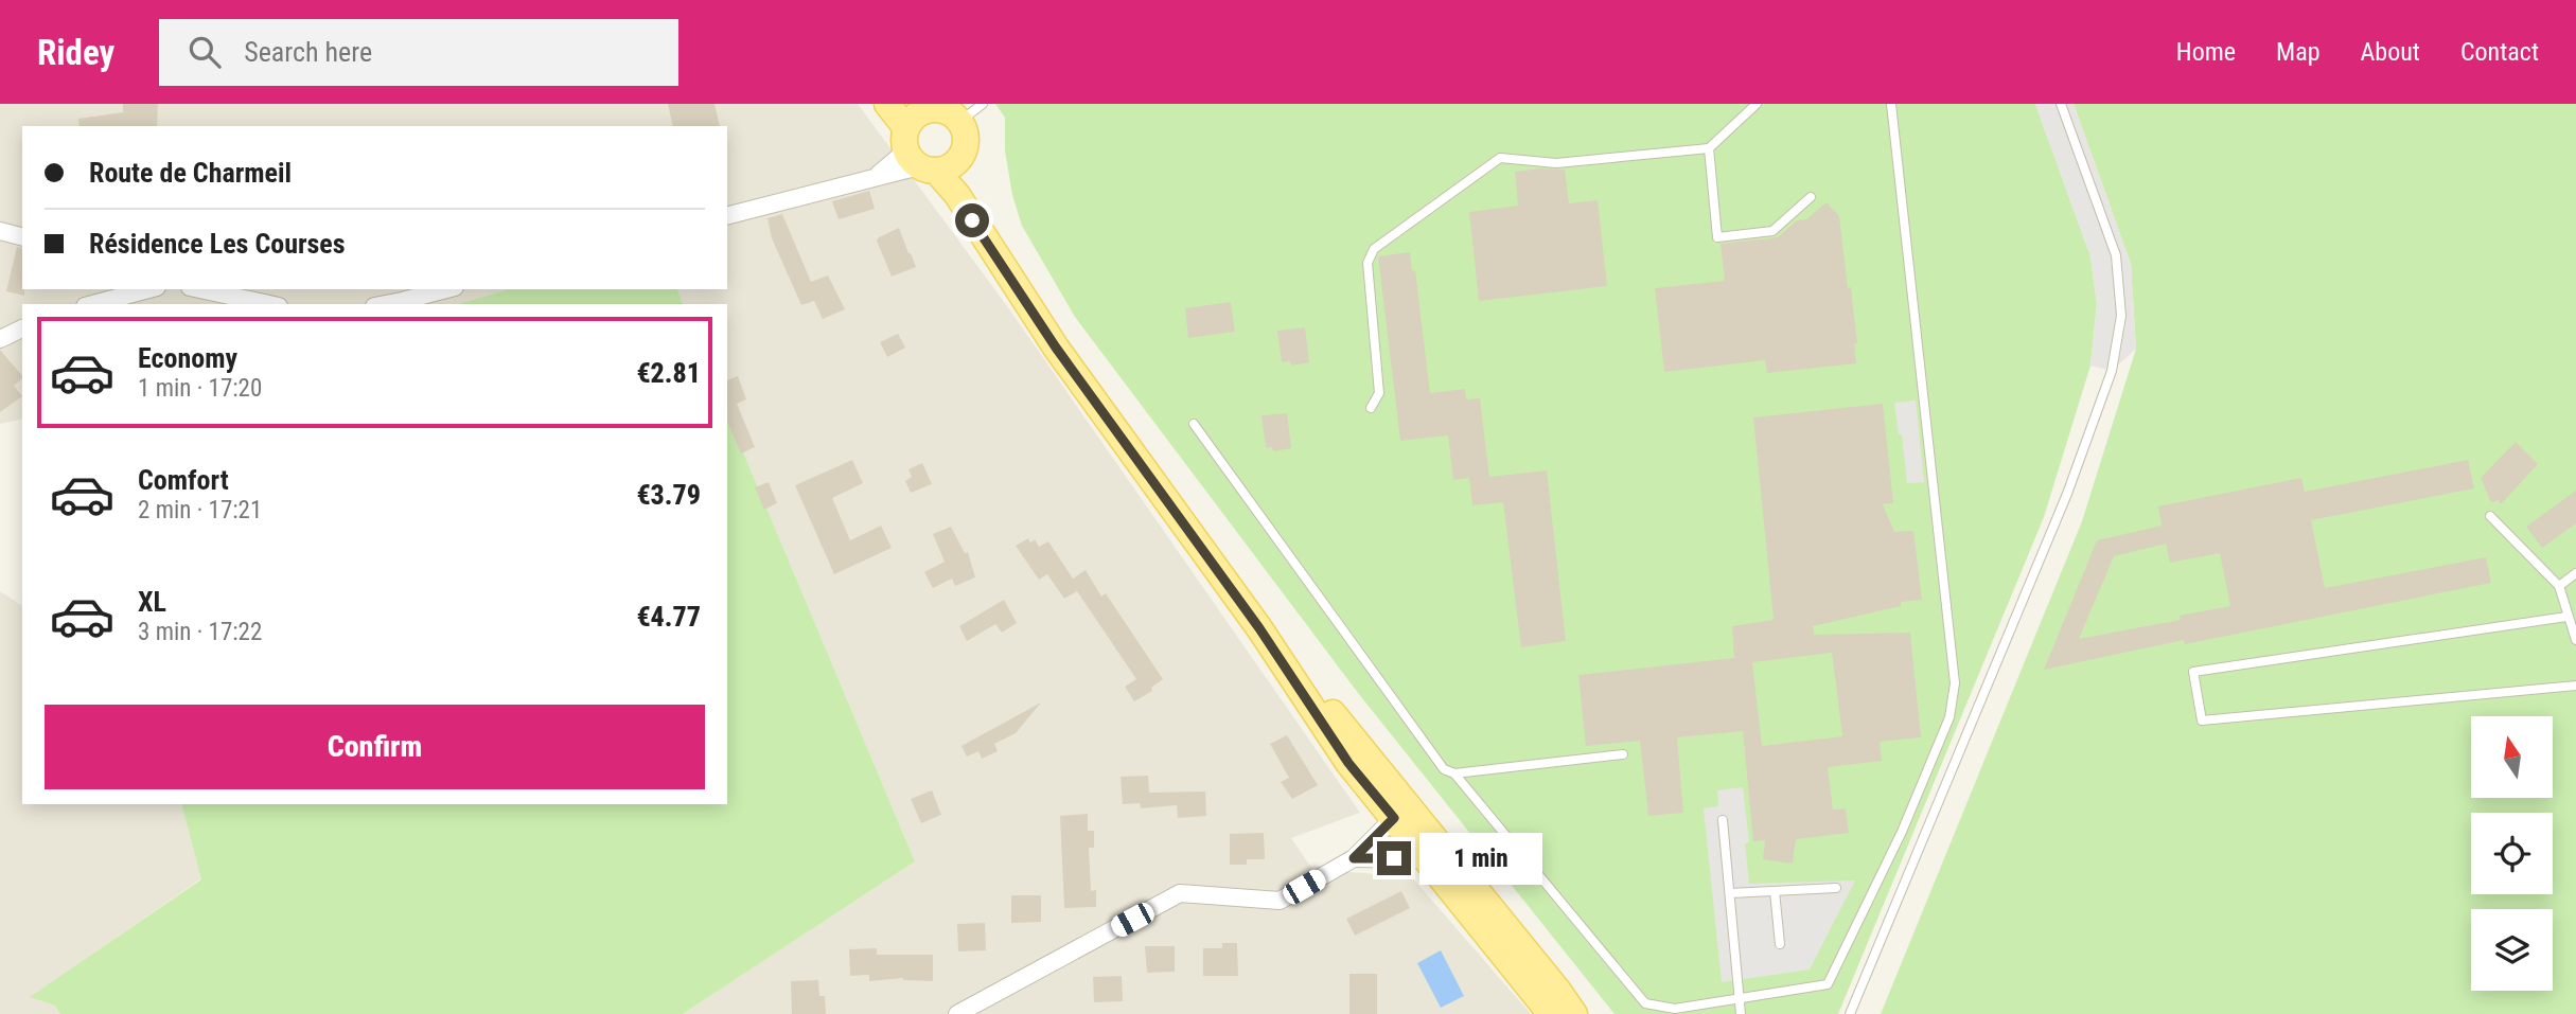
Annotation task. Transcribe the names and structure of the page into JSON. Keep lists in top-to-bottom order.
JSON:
{
  "north": "top",
  "page": {
    "header": "Ridey",
    "search": "Search here",
    "nav": [
      "Home",
      "Map",
      "About",
      "Contact"
    ],
    "banner": ["Route de Charmeil", "Résidence Les Courses"],
    "list": [
      {
        "name": "Economy",
        "note": "1 min · 17:20",
        "value": "€2.81"
      },
      {
        "name": "Comfort",
        "note": "2 min · 17:21",
        "value": "€3.79"
      },
      {
        "name": "XL",
        "note": "3 min · 17:22",
        "value": "€4.77"
      }
    ],
    "buttons": "Confirm",
    "bubble": "1 min"
  }
}
